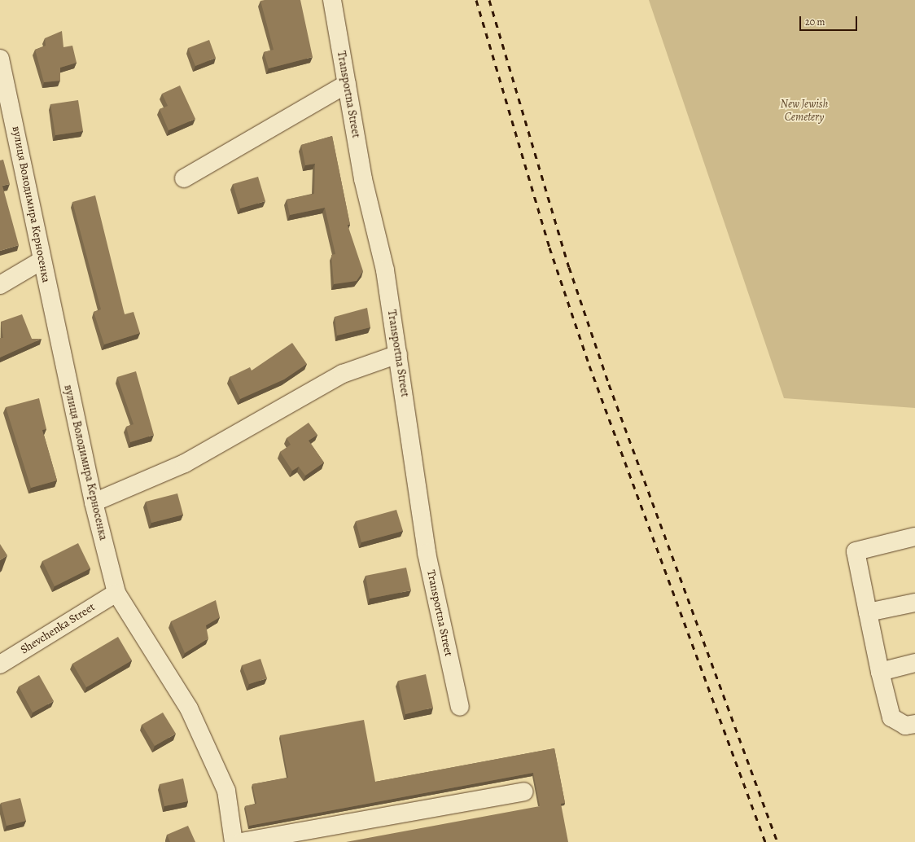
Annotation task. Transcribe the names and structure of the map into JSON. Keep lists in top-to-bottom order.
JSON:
{
  "streets": {
    "street": ["Transportna Street", "вулиця Володимира Керносенка", "Shevchenka Street"]
  },
  "crossings": [
    ["вулиця Володимира Керносенка", "Shevchenka Street"]
  ],
  "parks": ["New Jewish Cemetery"],
  "scale_bar": "20 m"
}
